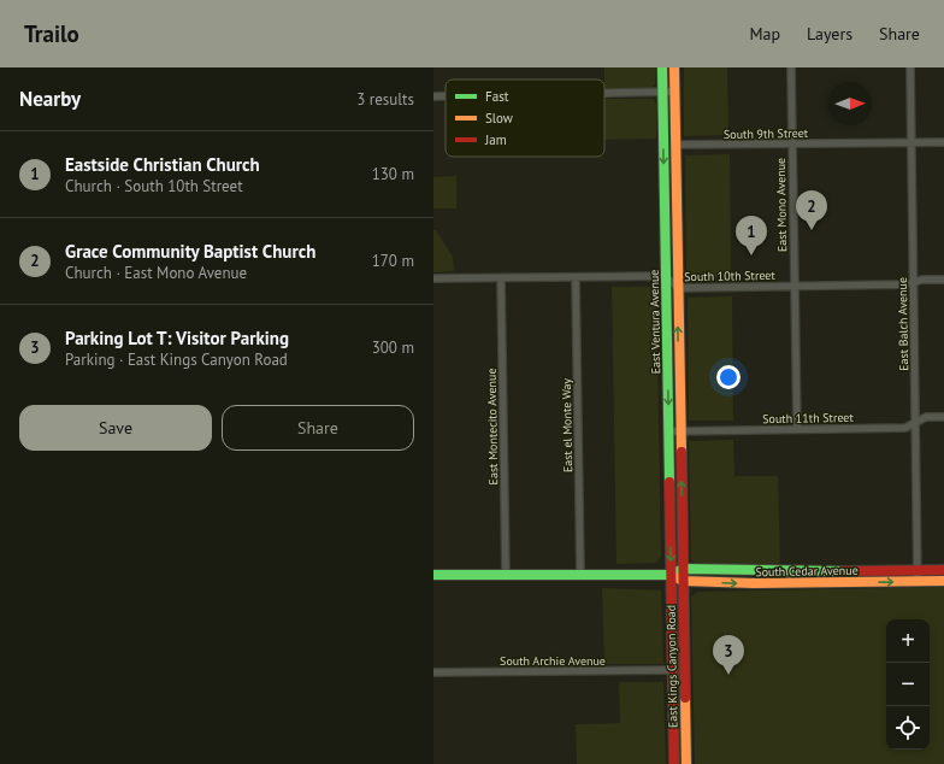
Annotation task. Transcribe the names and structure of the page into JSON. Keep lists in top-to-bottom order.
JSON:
{
  "streets": {
    "main road": ["East Ventura Avenue", "South Cedar Avenue", "East Kings Canyon Road"],
    "street": [
      "South 9th Street",
      "East Mono Avenue",
      "South 10th Street",
      "East Balch Avenue",
      "South 11th Street",
      "East el Monte Way",
      "East Montecito Avenue",
      "South Archie Avenue"
    ]
  },
  "crossings": [
    ["South 9th Street", "East Mono Avenue"],
    ["South 9th Street", "East Ventura Avenue"],
    ["South 9th Street", "East Balch Avenue"],
    ["East Mono Avenue", "South 10th Street"],
    ["East Mono Avenue", "South 11th Street"],
    ["South 10th Street", "East Ventura Avenue"],
    ["South 10th Street", "East Balch Avenue"],
    ["East Ventura Avenue", "South 11th Street"],
    ["East Ventura Avenue", "South Cedar Avenue"],
    ["East Ventura Avenue", "East Kings Canyon Road"],
    ["East Balch Avenue", "South 11th Street"],
    ["East Balch Avenue", "South Cedar Avenue"],
    ["East el Monte Way", "South Cedar Avenue"],
    ["East Montecito Avenue", "South Cedar Avenue"],
    ["South Cedar Avenue", "East Kings Canyon Road"],
    ["South Archie Avenue", "East Kings Canyon Road"]
  ],
  "legend": ["Fast", "Slow", "Jam"],
  "north": "right",
  "page": {
    "header": "Trailo",
    "nav": ["Map", "Layers", "Share"],
    "heading": ["Nearby", "3 results"],
    "list": [
      {
        "mark": "1",
        "name": "Eastside Christian Church",
        "note": "Church · South 10th Street",
        "value": "130 m"
      },
      {
        "mark": "2",
        "name": "Grace Community Baptist Church",
        "note": "Church · East Mono Avenue",
        "value": "170 m"
      },
      {
        "mark": "3",
        "name": "Parking Lot T: Visitor Parking",
        "note": "Parking · East Kings Canyon Road",
        "value": "300 m"
      }
    ],
    "pins": ["2", "1", "3"],
    "buttons": ["Save", "Share"],
    "map_buttons": ["+", "−"]
  }
}
